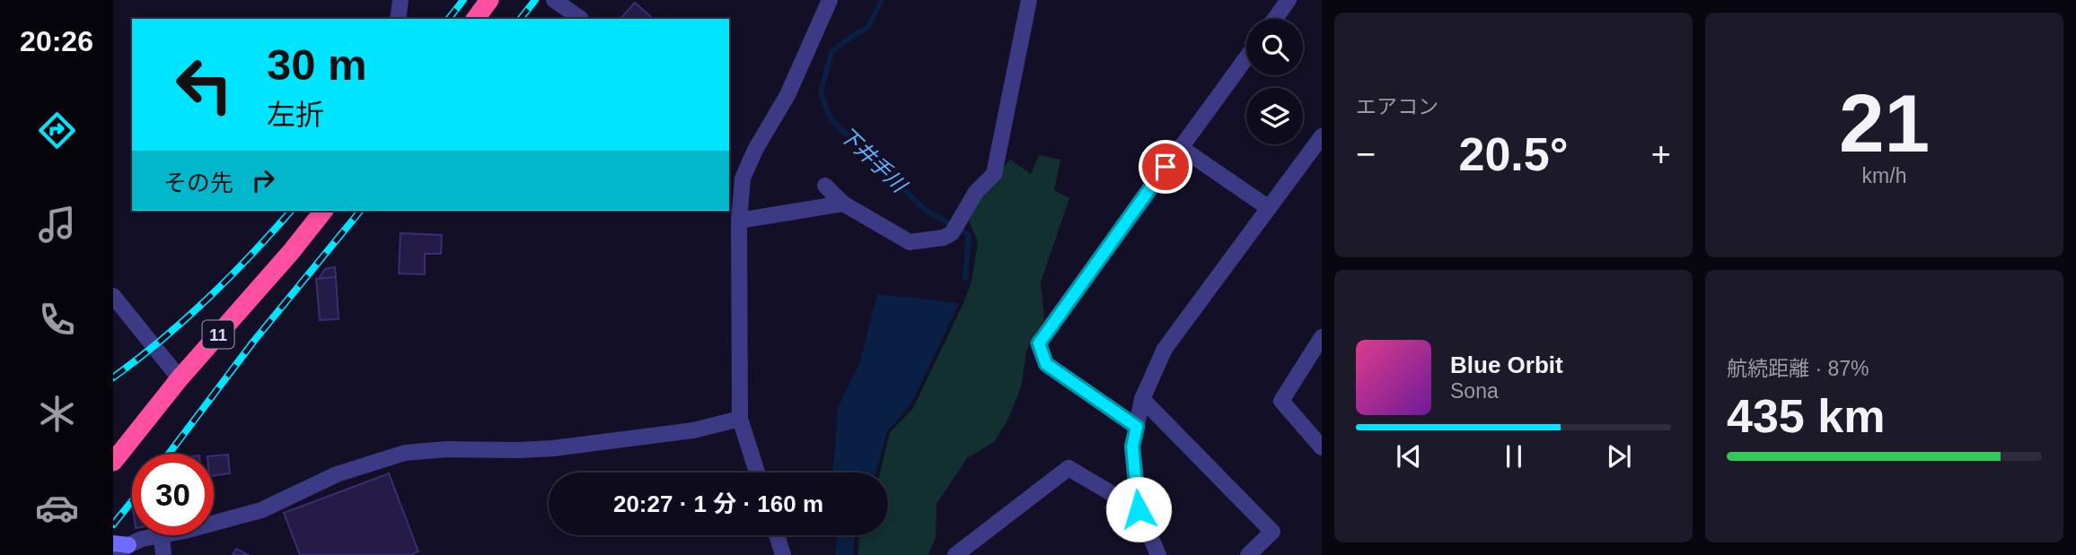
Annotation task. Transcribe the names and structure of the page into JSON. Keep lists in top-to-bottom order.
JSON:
{
  "streets": {
    "highway": ["11"]
  },
  "water": ["下井手川"],
  "page": {
    "tabs": "20:26",
    "tile": [
      "エアコン",
      ["21", "km/h"],
      ["航続距離 · 87%", "435 km"]
    ],
    "turn": ["30 m", "左折"],
    "heat": ["−", "20.5°", "+"],
    "then": "その先",
    "song": ["Blue Orbit", "Sona"],
    "limit": "30",
    "trip": "20:27 · 1 分 · 160 m"
  }
}
